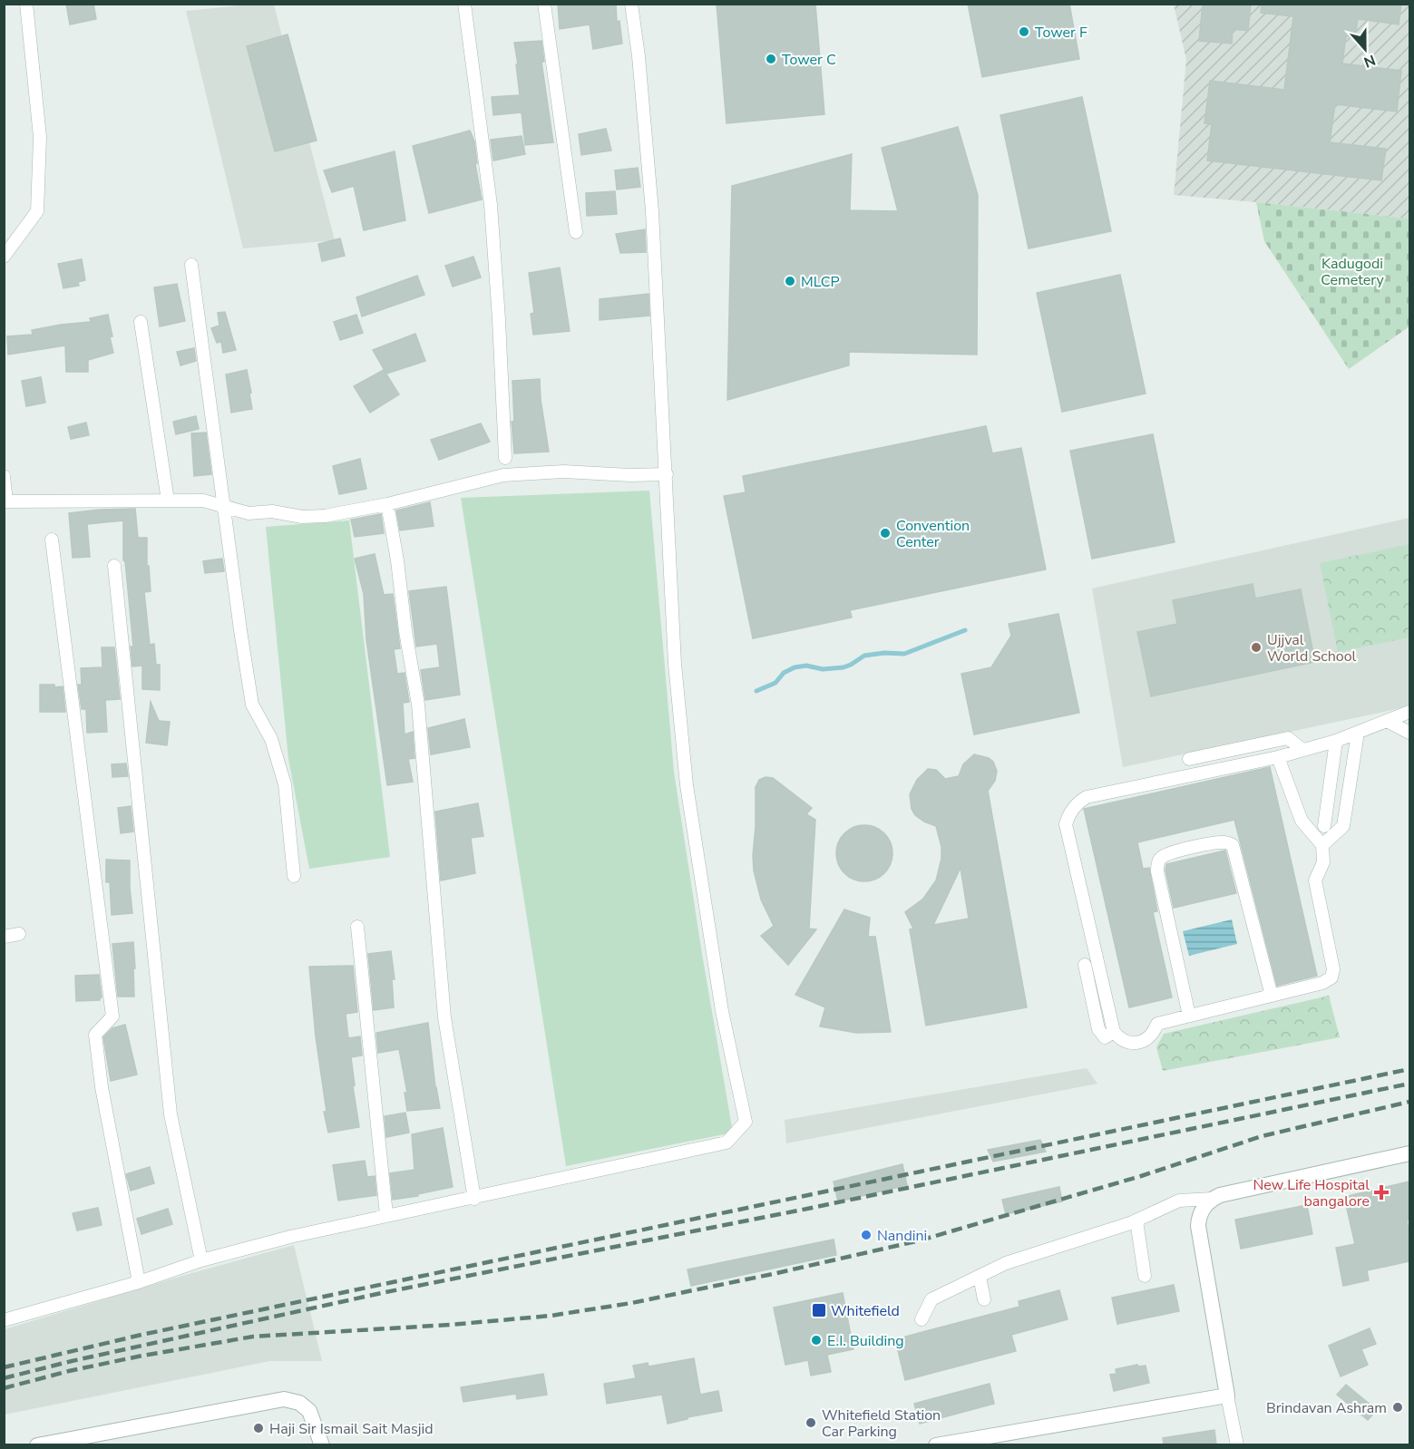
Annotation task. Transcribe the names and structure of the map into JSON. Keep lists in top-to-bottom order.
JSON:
{
  "parks": ["Kadugodi Cemetery"],
  "places": {
    "other": [
      "Tower F",
      "Tower C",
      "MLCP",
      "Convention Center",
      "Ujjval World School",
      "Nandini",
      "E.I. Building",
      "Brindavan Ashram",
      "Whitefield Station Car Parking",
      "Haji Sir Ismail Sait Masjid"
    ],
    "health": ["New Life Hospital bangalore"],
    "transit": ["Whitefield"]
  },
  "north": "bottom"
}
